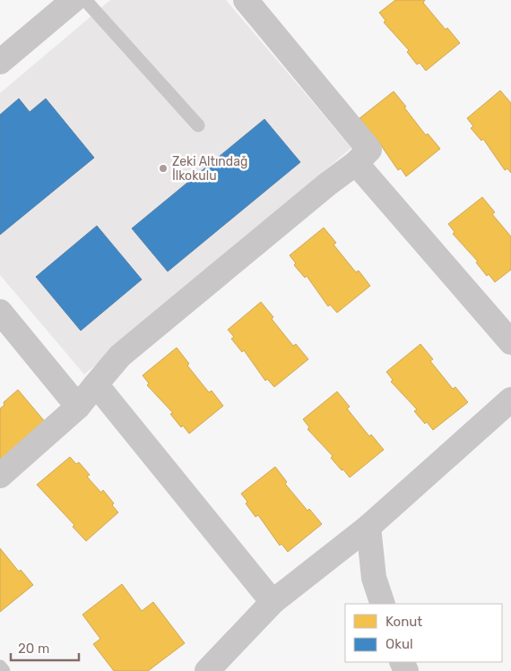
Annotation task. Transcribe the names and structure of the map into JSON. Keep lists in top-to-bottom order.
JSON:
{
  "places": ["Zeki Altındağ İlkokulu"],
  "legend": ["Konut", "Okul"],
  "scale_bar": "20 m"
}
